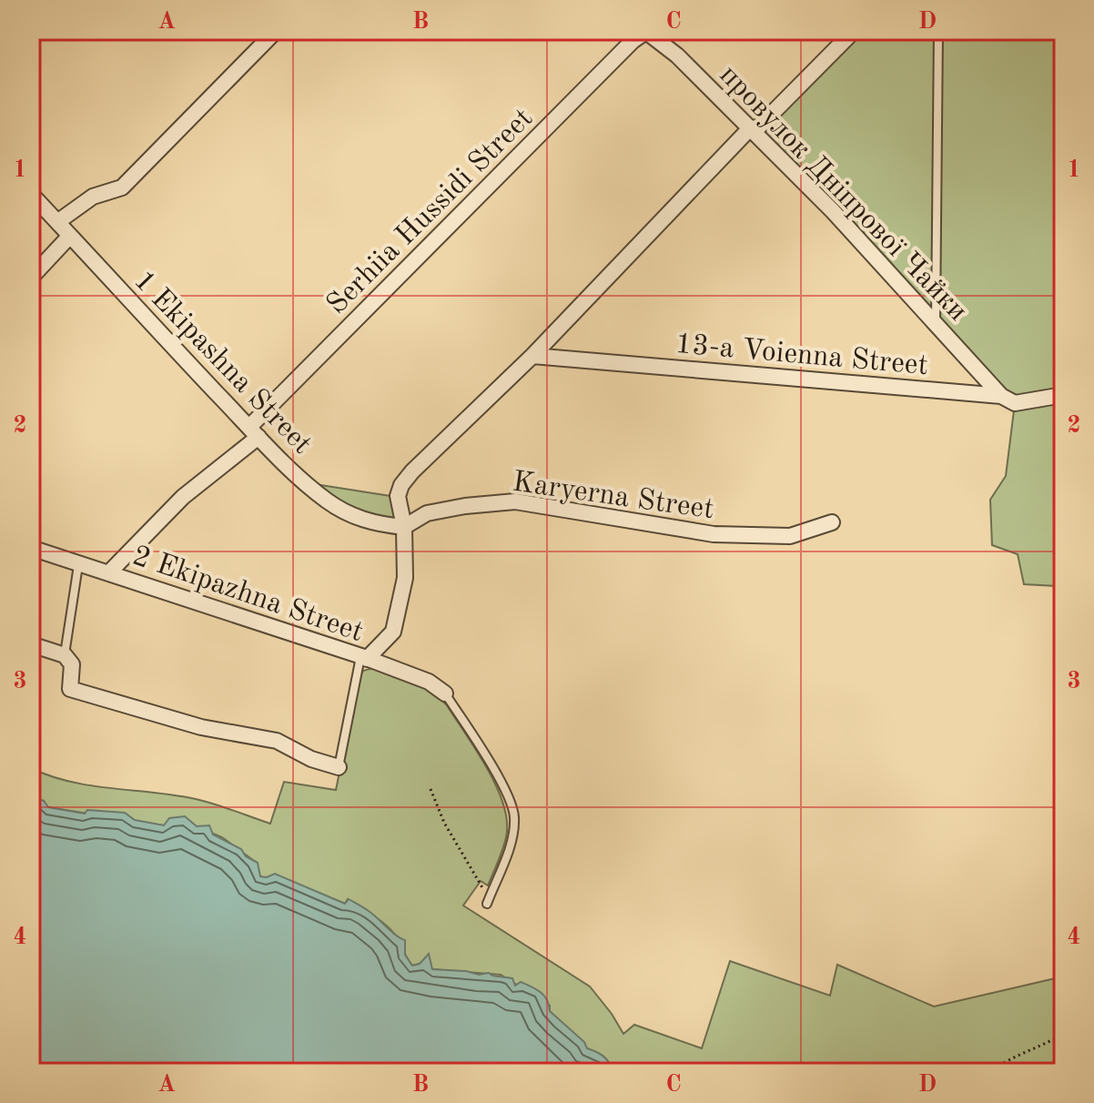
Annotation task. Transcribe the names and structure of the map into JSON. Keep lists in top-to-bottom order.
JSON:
{
  "streets": {
    "street": [
      "провулок Дніпрової Чайки",
      "Serhiia Hussidi Street",
      "13-a Voienna Street",
      "1 Ekipashna Street",
      "Karyerna Street",
      "2 Ekipazhna Street"
    ]
  },
  "crossings": [
    ["провулок Дніпрової Чайки", "Serhiia Hussidi Street"],
    ["провулок Дніпрової Чайки", "13-a Voienna Street"],
    ["Serhiia Hussidi Street", "1 Ekipashna Street"],
    ["Serhiia Hussidi Street", "2 Ekipazhna Street"],
    ["1 Ekipashna Street", "Karyerna Street"]
  ],
  "grid": {
    "columns": [
      "A",
      "B",
      "C",
      "D"
    ],
    "rows": [
      "1",
      "2",
      "3",
      "4"
    ]
  }
}
